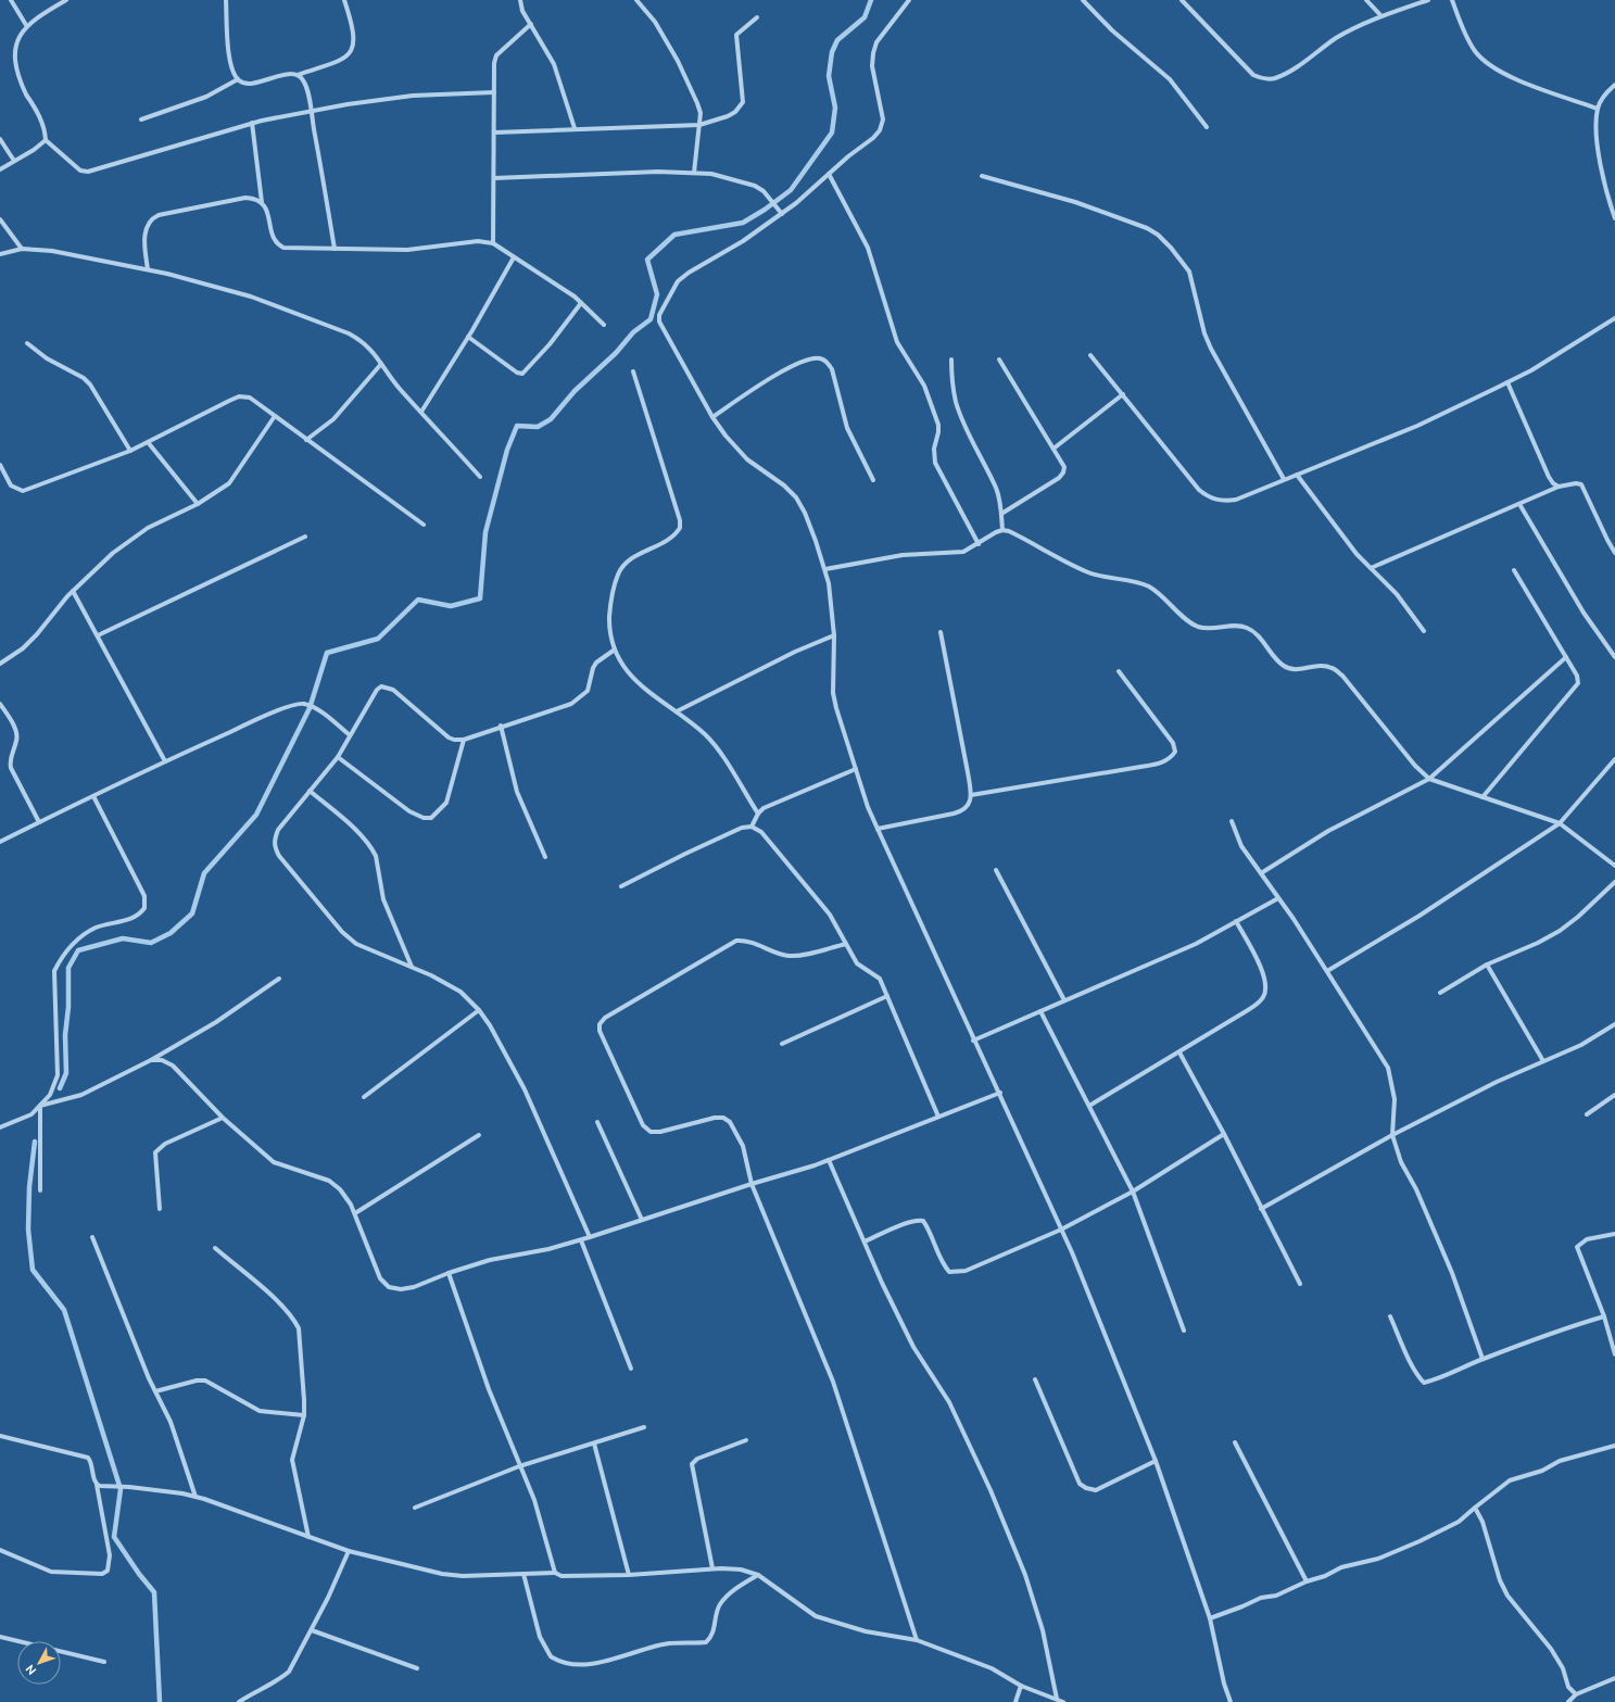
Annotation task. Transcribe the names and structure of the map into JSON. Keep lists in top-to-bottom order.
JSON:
{
  "north": "bottom left"
}
